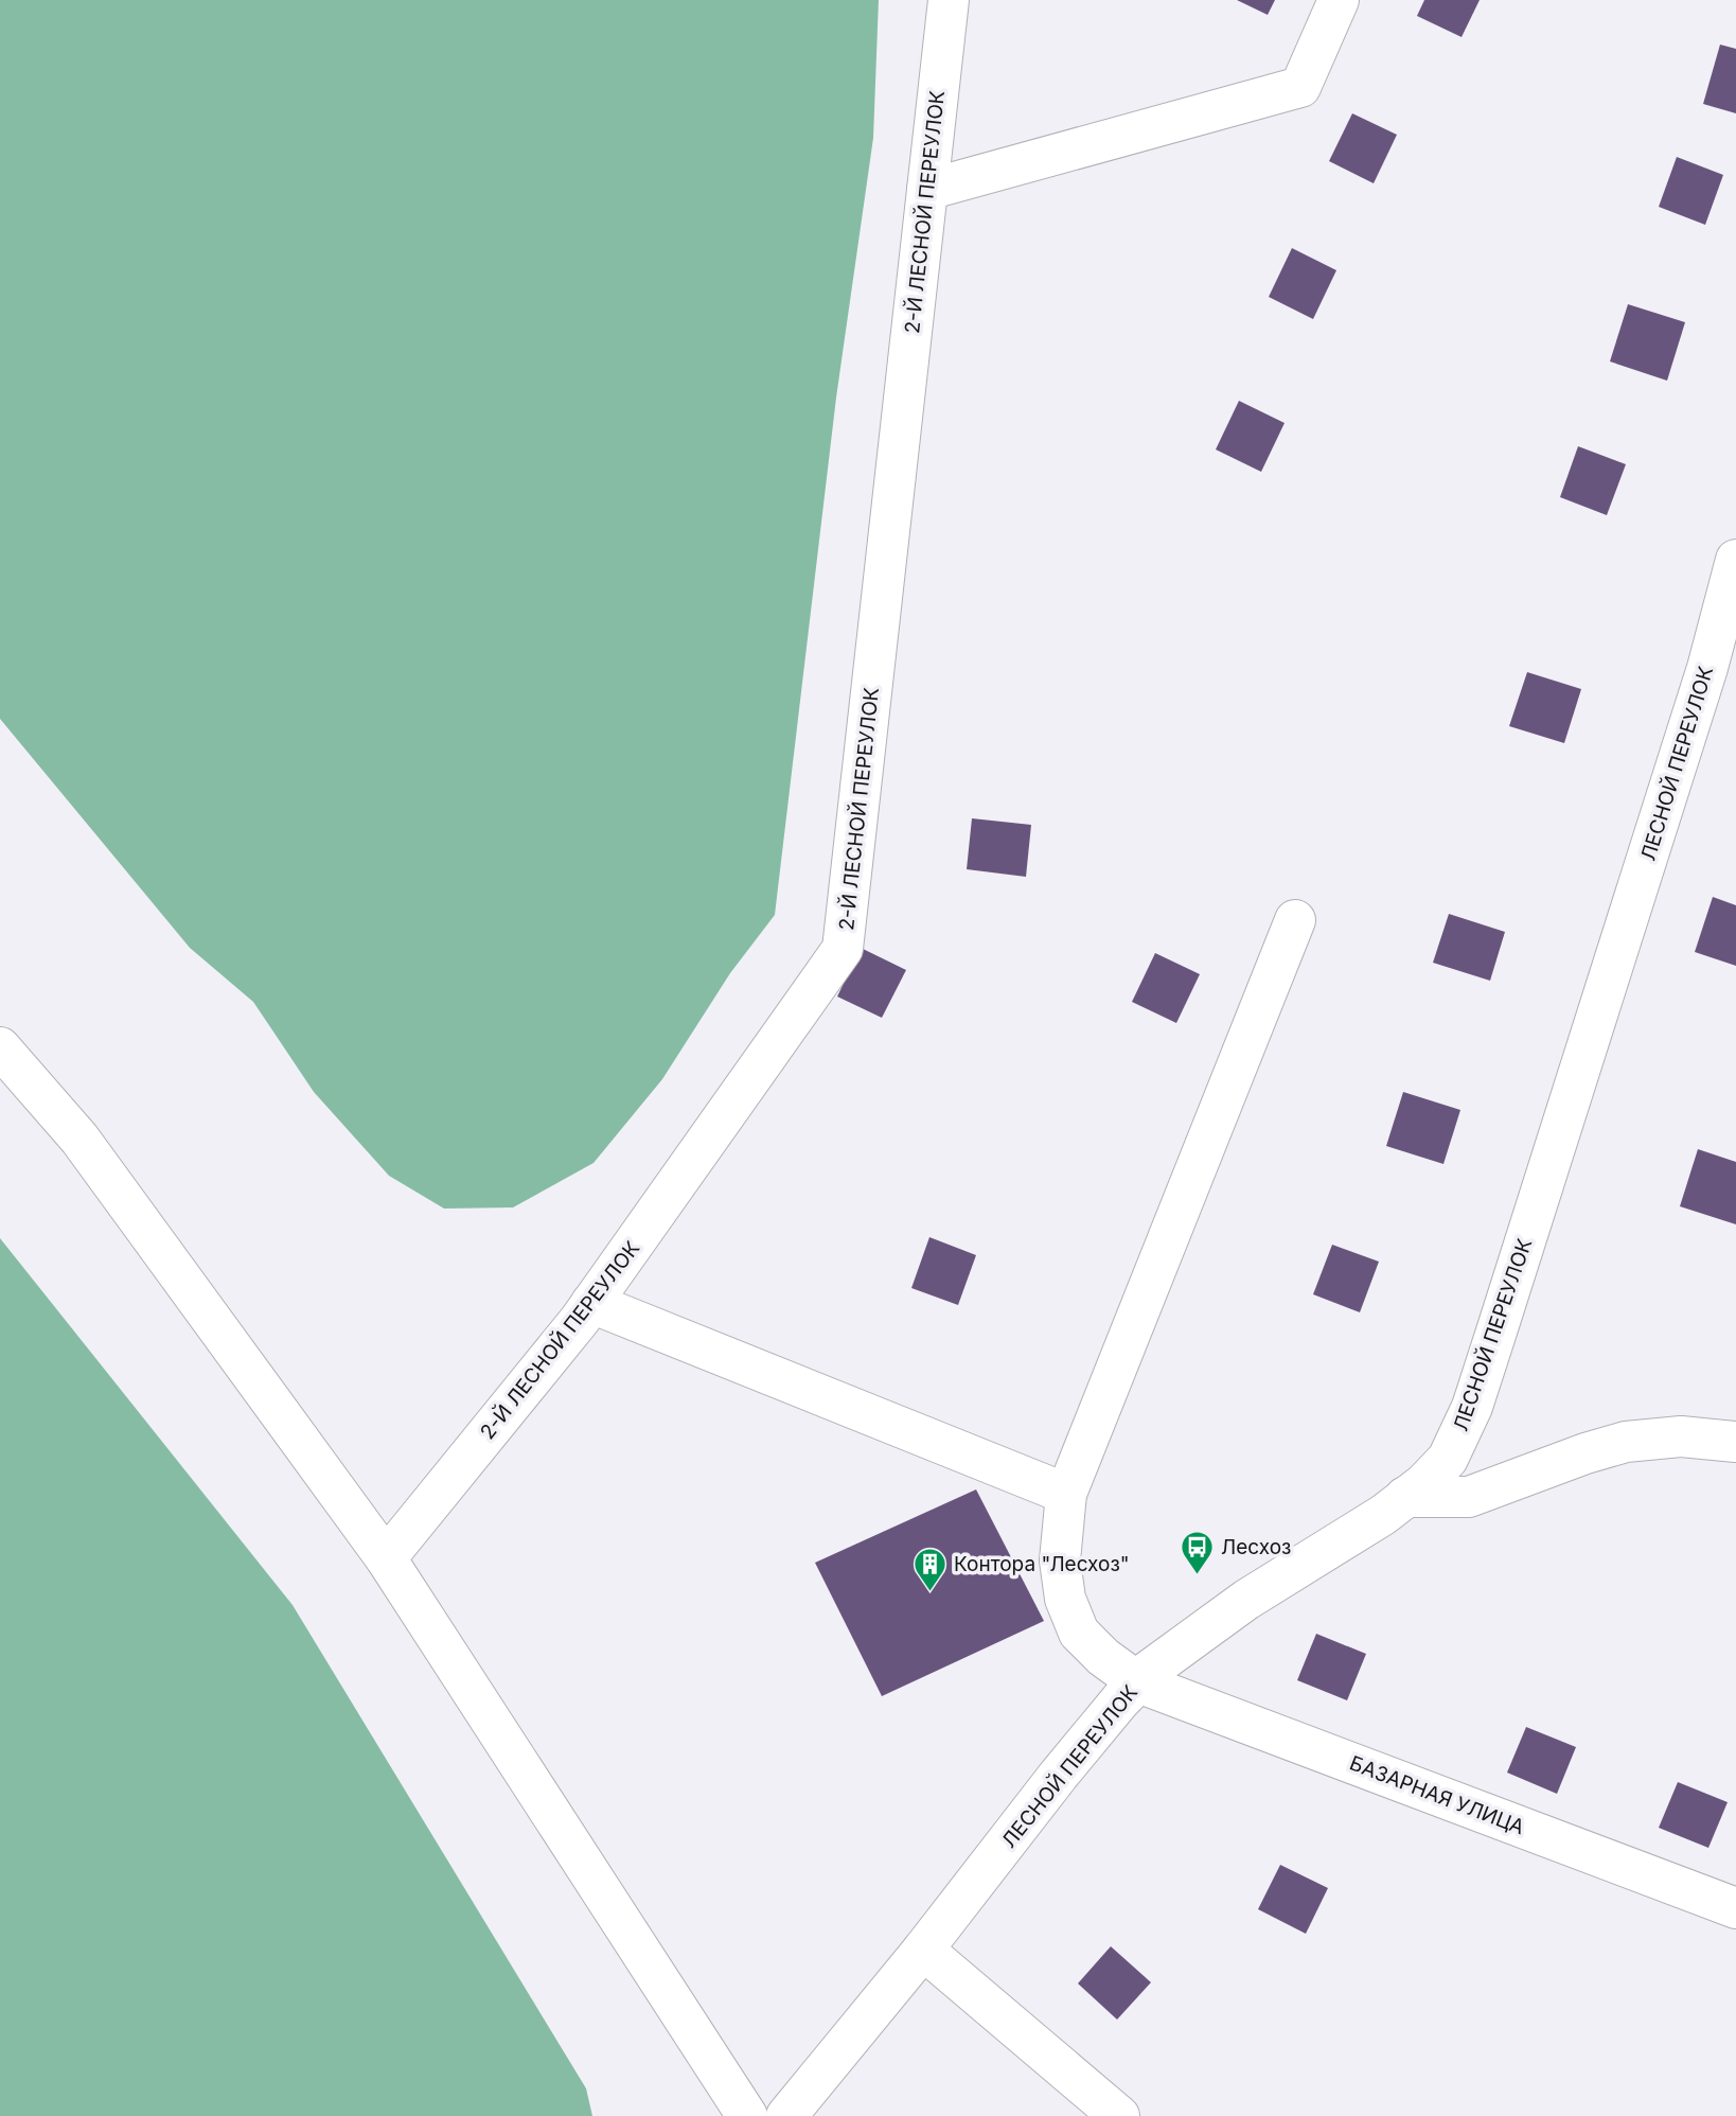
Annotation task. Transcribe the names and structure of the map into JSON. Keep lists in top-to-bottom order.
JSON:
{
  "streets": {
    "street": ["2-Й ЛЕСНОЙ ПЕРЕУЛОК", "ЛЕСНОЙ ПЕРЕУЛОК", "БАЗАРНАЯ УЛИЦА"]
  },
  "crossings": [
    ["ЛЕСНОЙ ПЕРЕУЛОК", "БАЗАРНАЯ УЛИЦА"]
  ],
  "places": {
    "bus stop": ["Лесхоз"],
    "building": ["Контора \"Лесхоз\""]
  }
}
